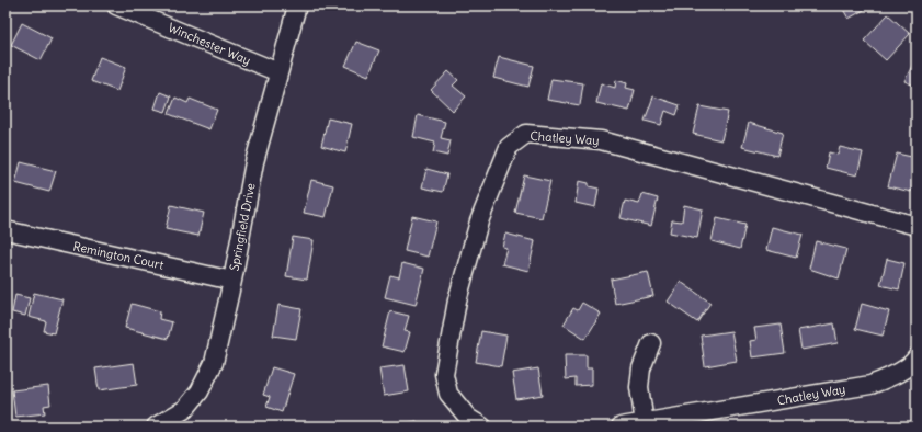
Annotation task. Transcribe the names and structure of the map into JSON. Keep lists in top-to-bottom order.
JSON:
{
  "streets": {
    "street": [
      "Winchester Way",
      "Chatley Way",
      "Springfield Drive",
      "Remington Court"
    ]
  },
  "crossings": [
    ["Winchester Way", "Springfield Drive"],
    ["Springfield Drive", "Remington Court"]
  ]
}
